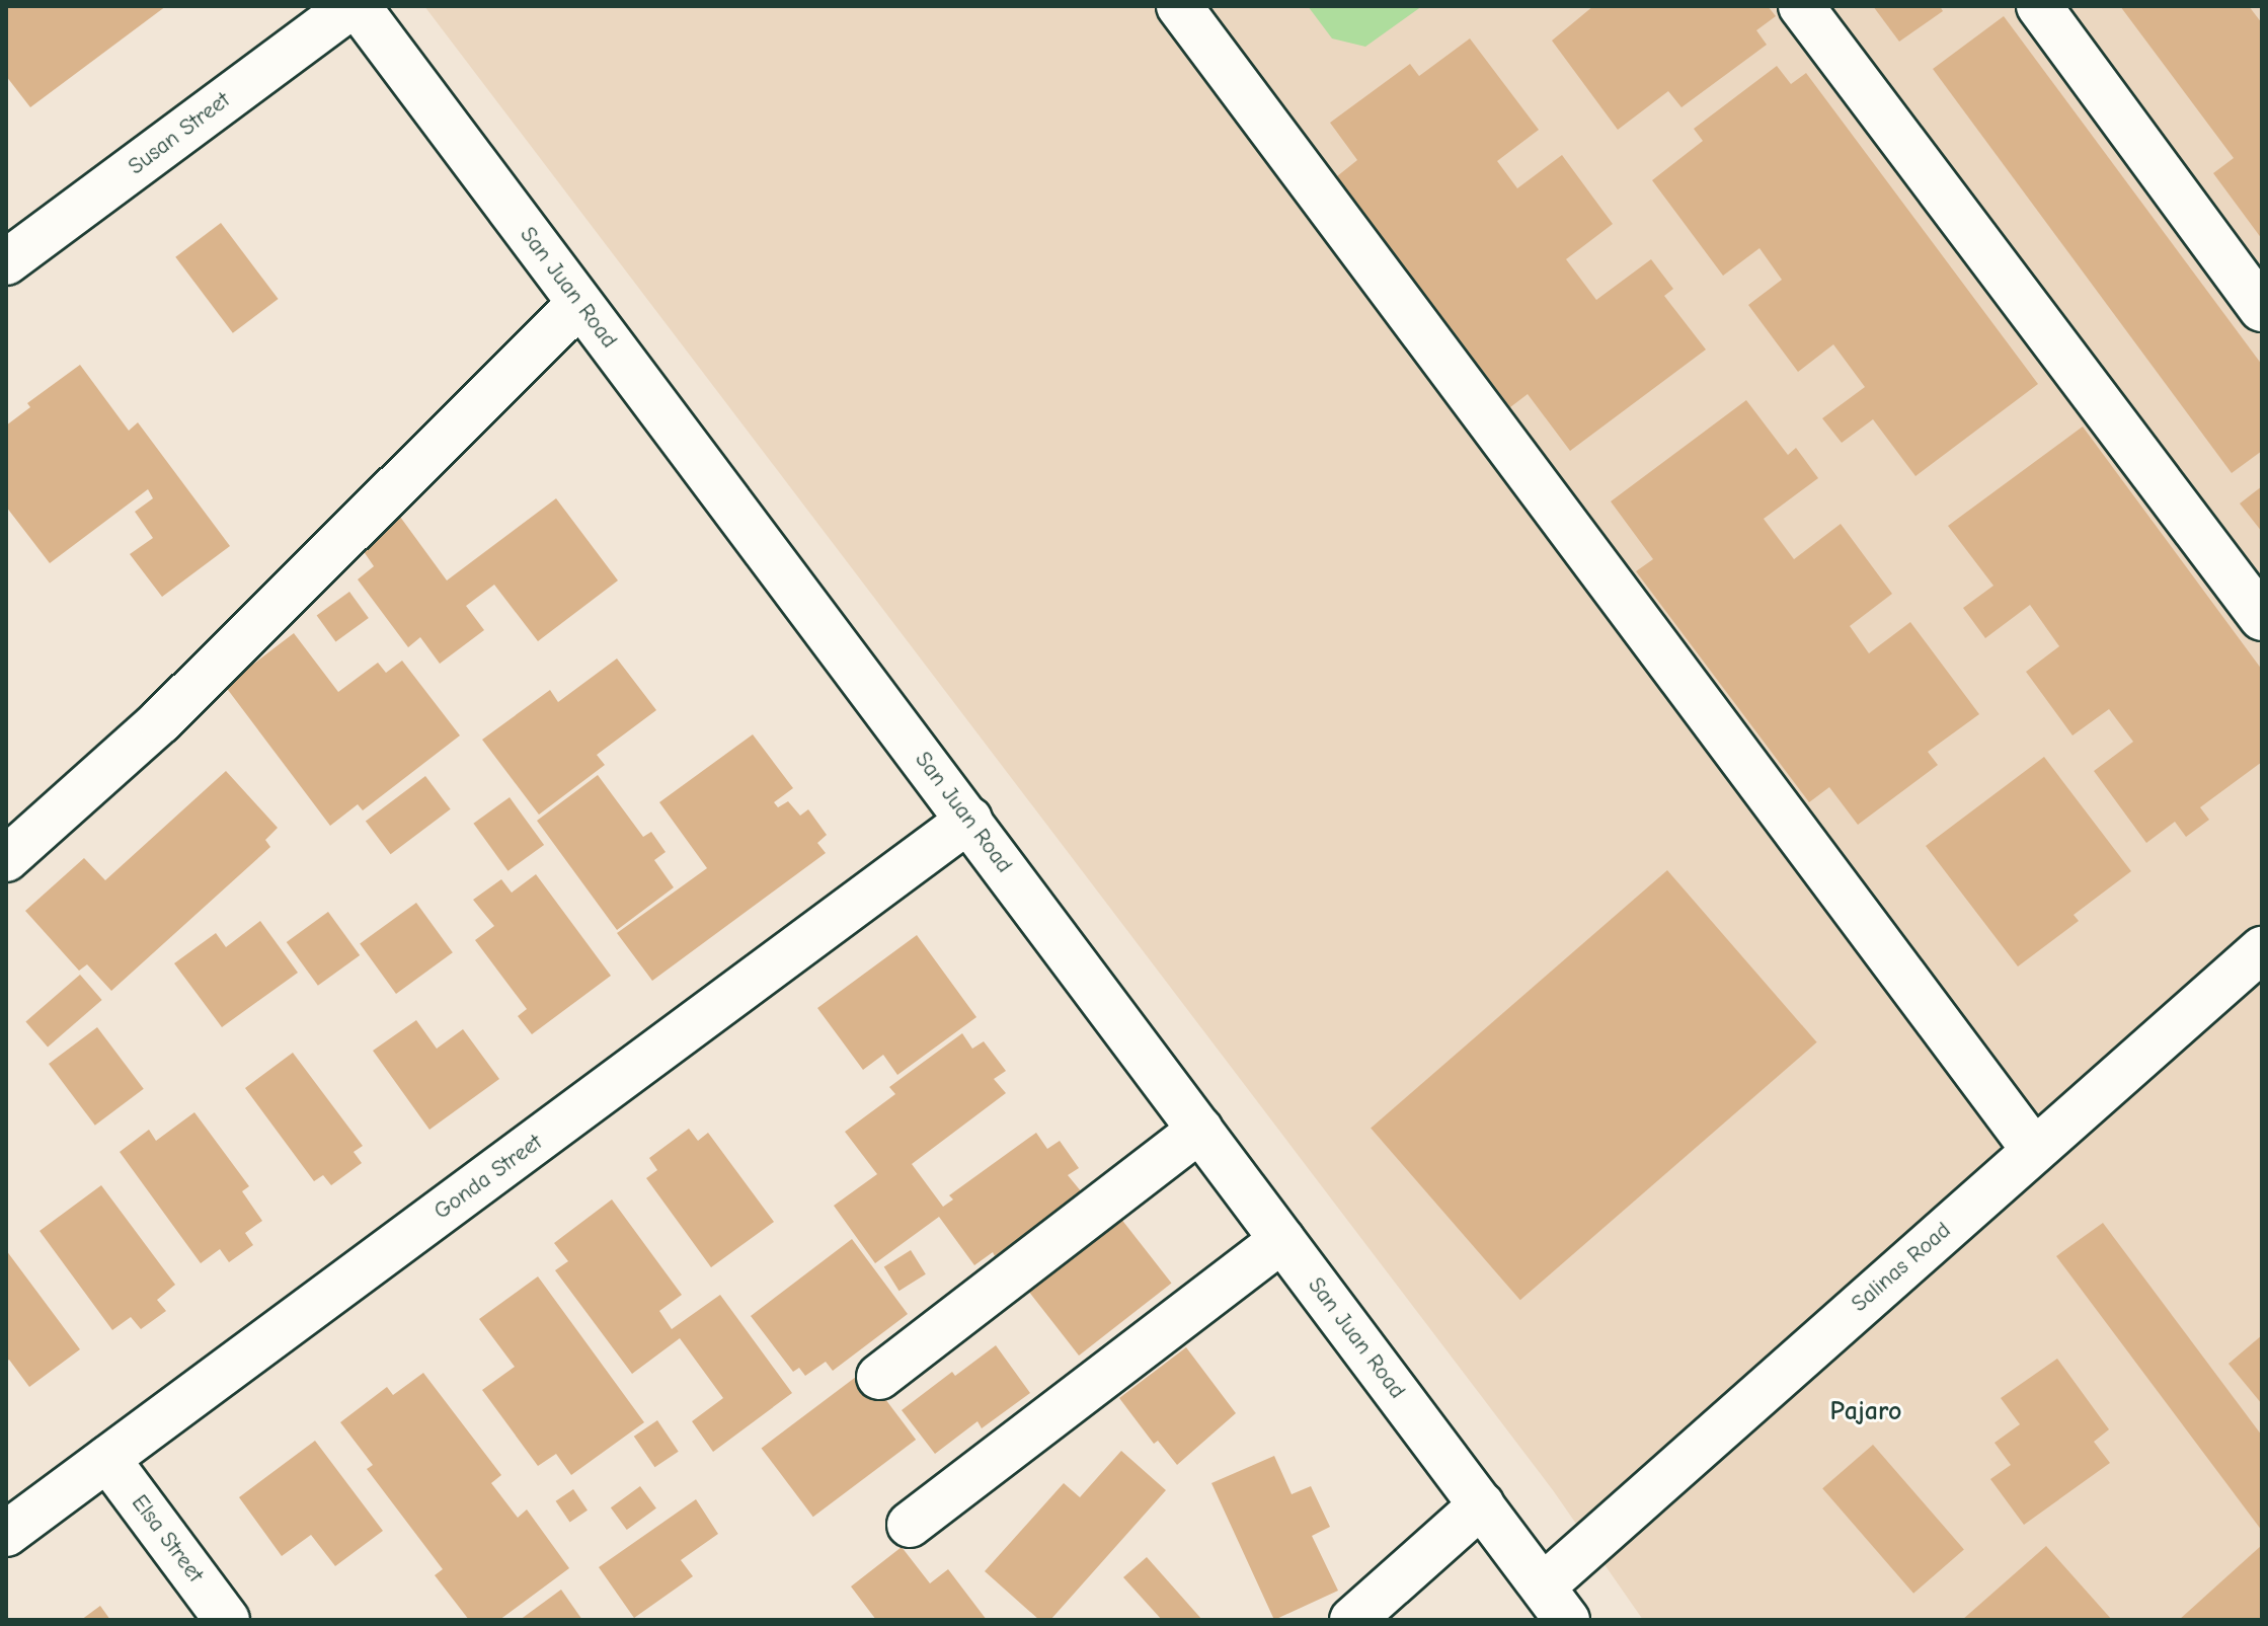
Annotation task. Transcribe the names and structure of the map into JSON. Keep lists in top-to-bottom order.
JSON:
{
  "streets": {
    "street": [
      "Susan Street",
      "San Juan Road",
      "Gonda Street",
      "Salinas Road",
      "Elsa Street"
    ]
  },
  "crossings": [
    ["Susan Street", "San Juan Road"],
    ["San Juan Road", "Gonda Street"],
    ["San Juan Road", "Salinas Road"],
    ["Gonda Street", "Elsa Street"]
  ],
  "districts": ["Pajaro"]
}
